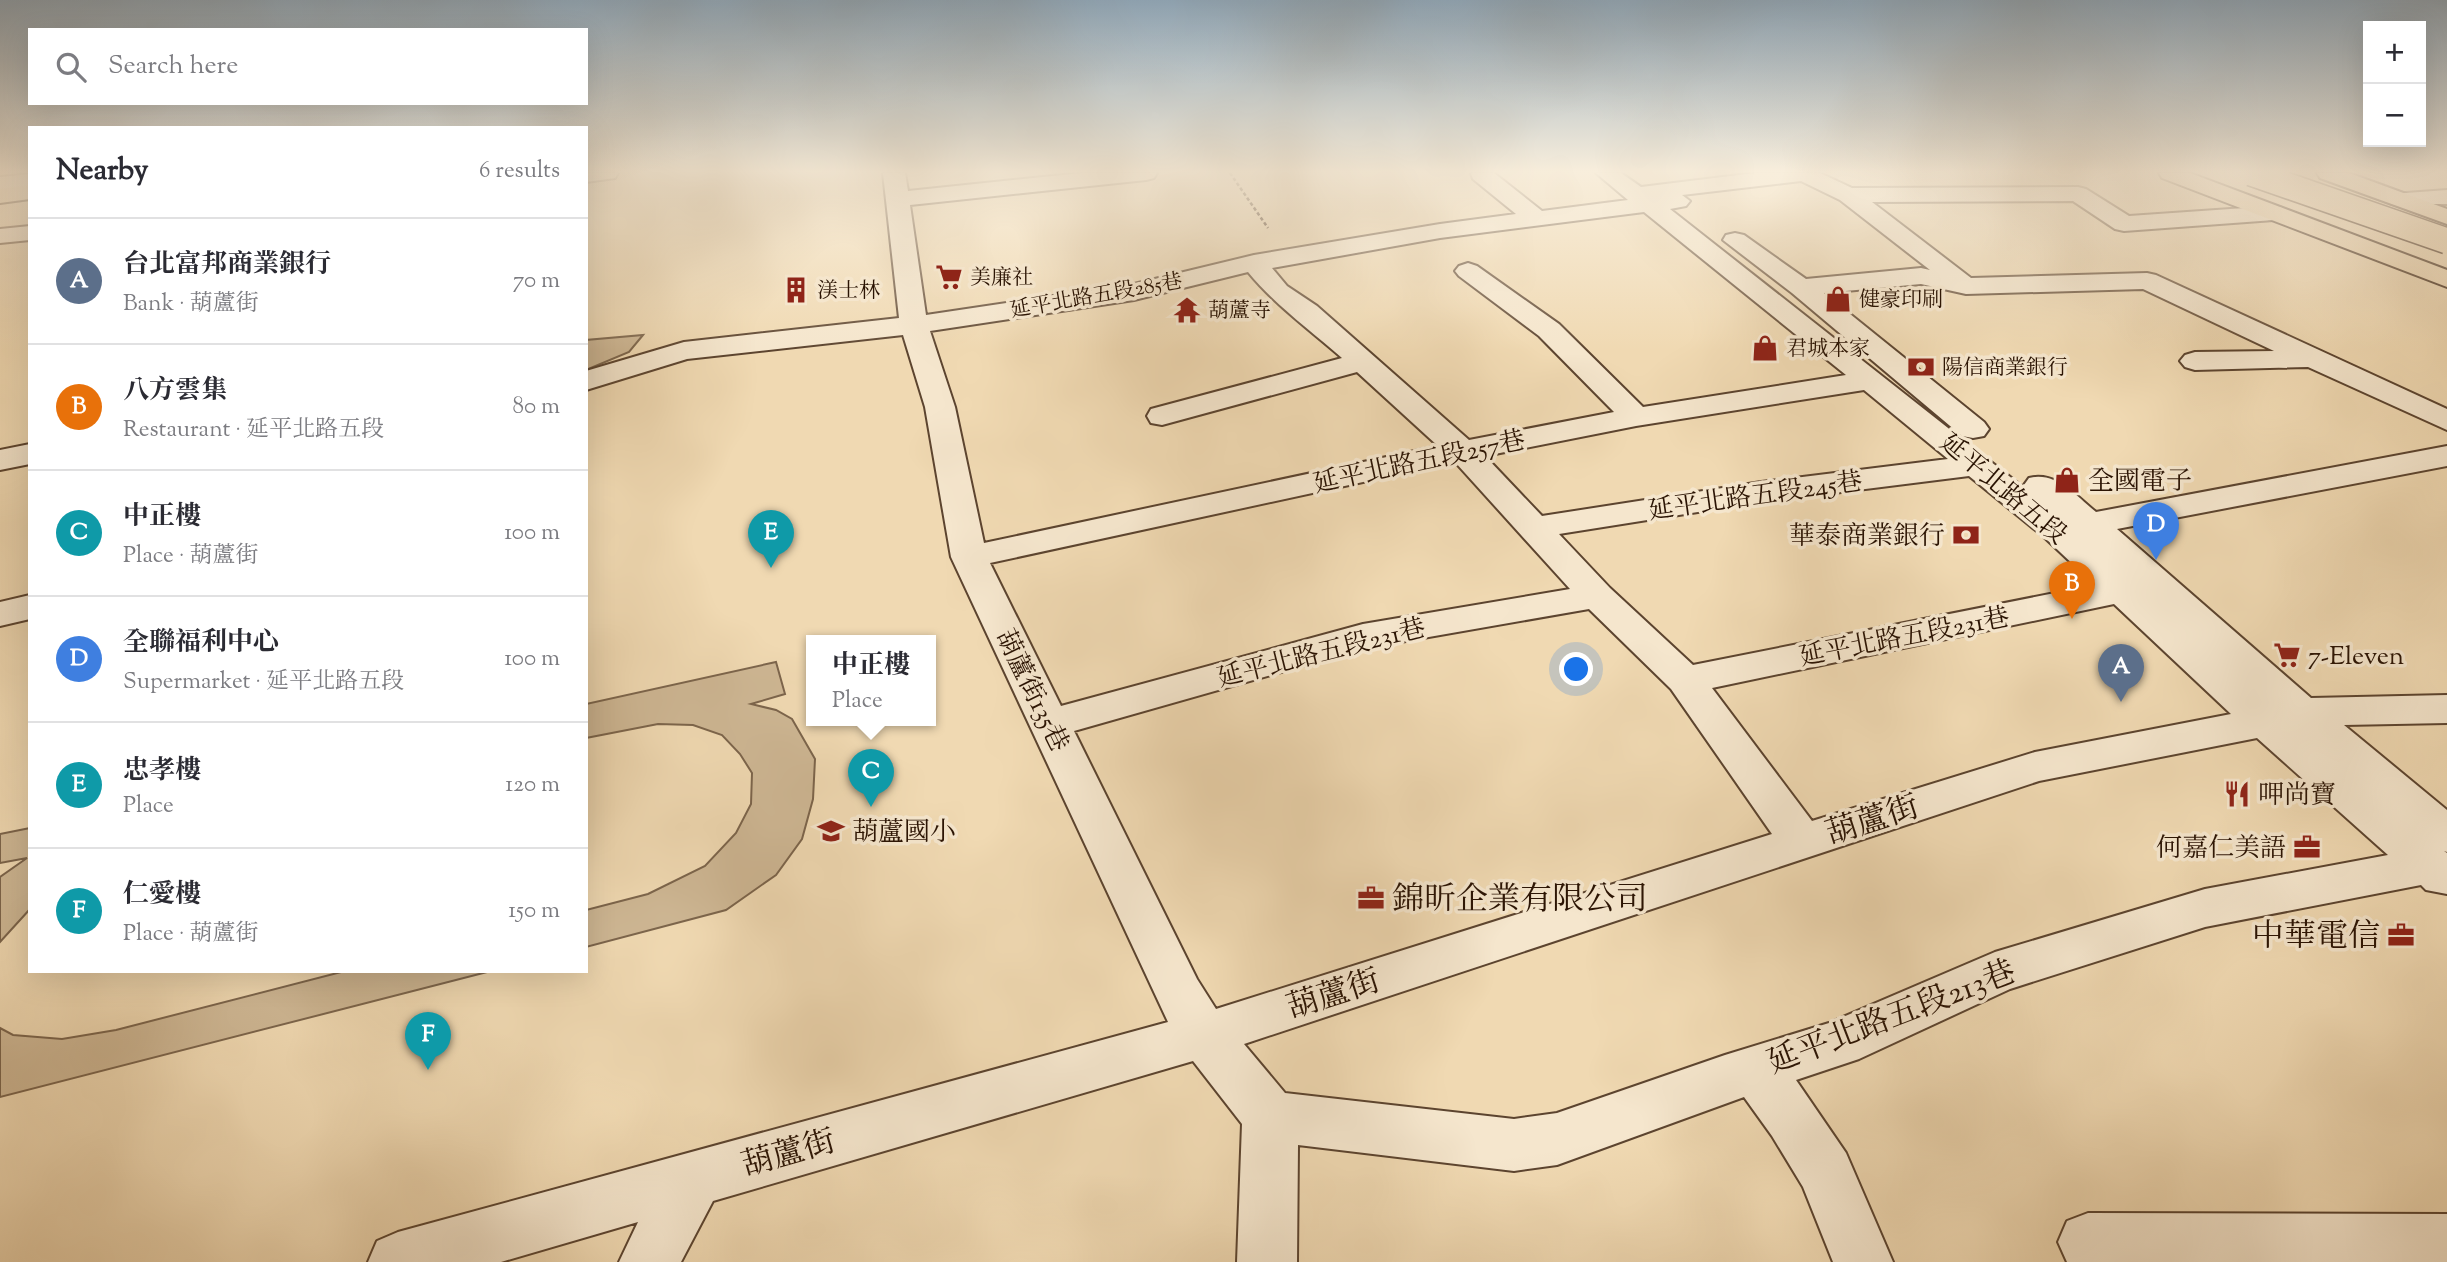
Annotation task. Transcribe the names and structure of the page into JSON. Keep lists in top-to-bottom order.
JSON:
{
  "streets": {
    "street": [
      "延平北路五段285巷",
      "延平北路五段257巷",
      "延平北路五段",
      "延平北路五段245巷",
      "延平北路五段231巷",
      "葫蘆街135巷",
      "葫蘆街",
      "延平北路五段213巷"
    ]
  },
  "crossings": [
    ["延平北路五段285巷", "葫蘆街135巷"],
    ["延平北路五段257巷", "延平北路五段"],
    ["延平北路五段257巷", "葫蘆街135巷"],
    ["延平北路五段", "延平北路五段245巷"],
    ["延平北路五段", "延平北路五段231巷"],
    ["延平北路五段", "葫蘆街"],
    ["延平北路五段", "延平北路五段213巷"],
    ["延平北路五段231巷", "葫蘆街135巷"],
    ["葫蘆街135巷", "葫蘆街"],
    ["葫蘆街135巷", "延平北路五段213巷"]
  ],
  "places": {
    "supermarket": ["美廉社", "7-Eleven"],
    "building": ["渼士林"],
    "shop": ["健豪印刷", "君城本家", "全國電子"],
    "temple": ["葫蘆寺"],
    "bank": ["陽信商業銀行", "華泰商業銀行"],
    "restaurant": ["呷尚寶"],
    "school or university": ["葫蘆國小"],
    "office": ["何嘉仁美語", "錦昕企業有限公司", "中華電信"]
  },
  "page": {
    "map_buttons": ["+", "−"],
    "search": "Search here",
    "heading": ["Nearby", "6 results"],
    "list": [
      {
        "mark": "A",
        "name": "台北富邦商業銀行",
        "note": "Bank · 葫蘆街",
        "value": "70 m"
      },
      {
        "mark": "B",
        "name": "八方雲集",
        "note": "Restaurant · 延平北路五段",
        "value": "80 m"
      },
      {
        "mark": "C",
        "name": "中正樓",
        "note": "Place · 葫蘆街",
        "value": "100 m"
      },
      {
        "mark": "D",
        "name": "全聯福利中心",
        "note": "Supermarket · 延平北路五段",
        "value": "100 m"
      },
      {
        "mark": "E",
        "name": "忠孝樓",
        "note": "Place",
        "value": "120 m"
      },
      {
        "mark": "F",
        "name": "仁愛樓",
        "note": "Place · 葫蘆街",
        "value": "150 m"
      }
    ],
    "pins": [
      "D",
      "E",
      "B",
      "A",
      "C",
      "F"
    ],
    "popup": ["中正樓", "Place"]
  }
}
